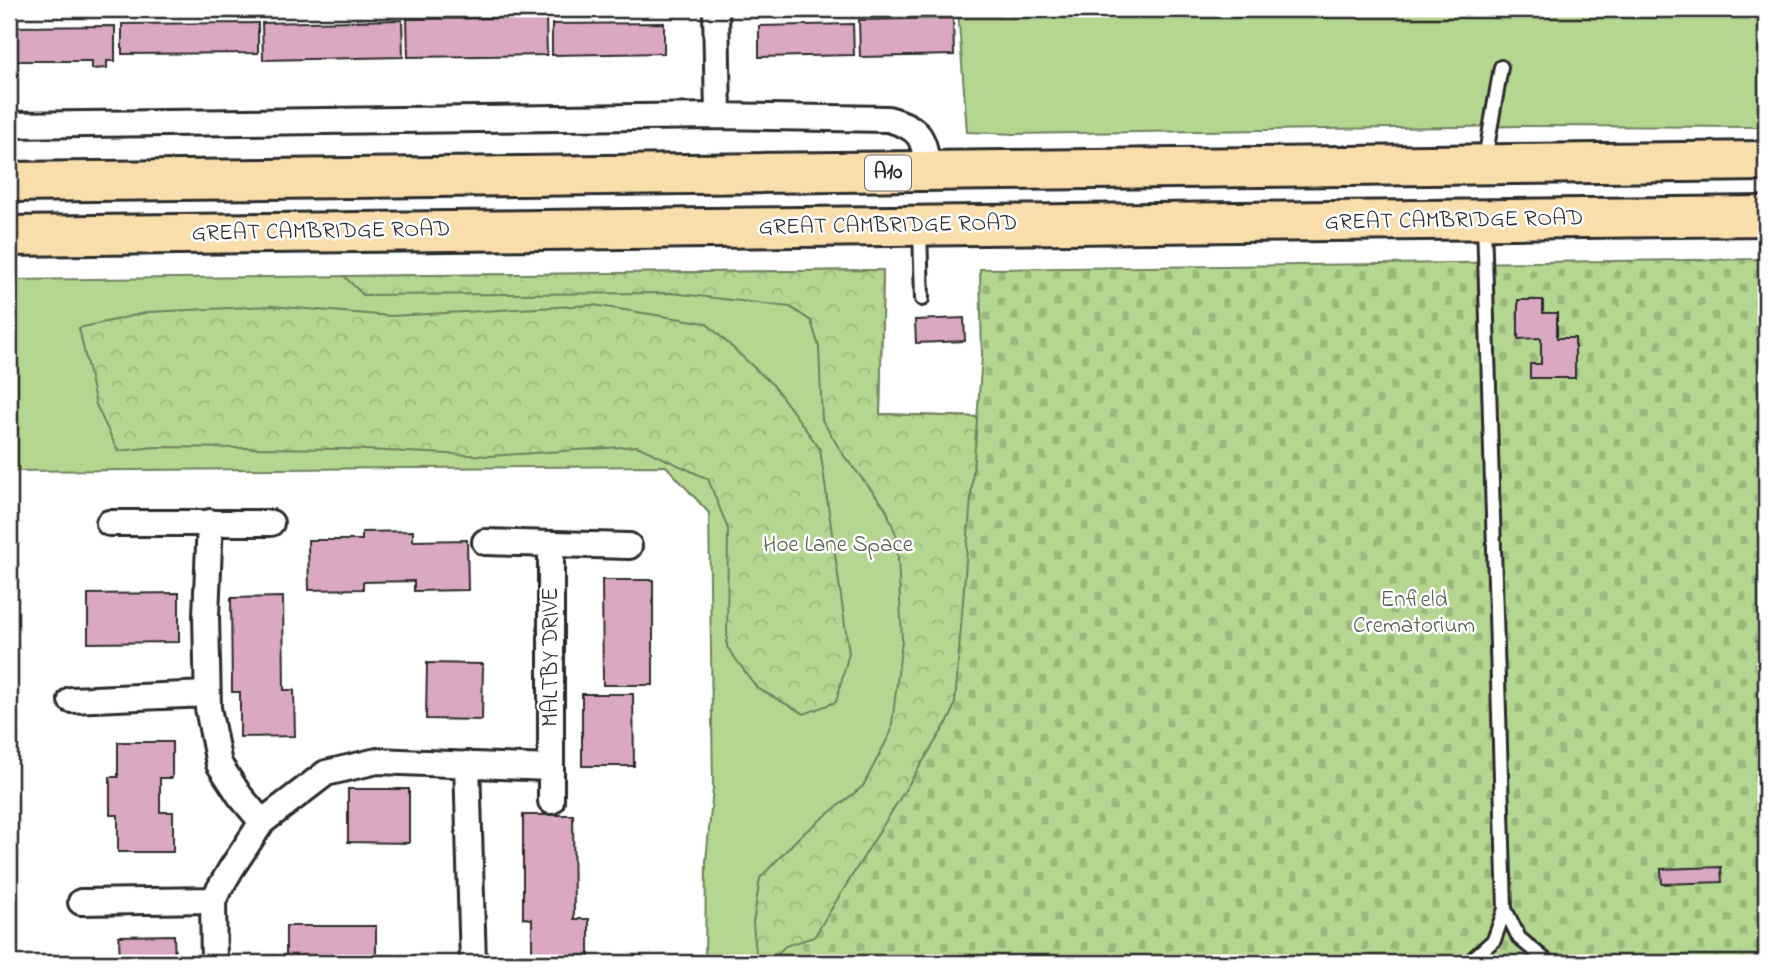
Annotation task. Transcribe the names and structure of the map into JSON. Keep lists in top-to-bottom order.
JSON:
{
  "streets": {
    "highway": ["A10", "GREAT CAMBRIDGE ROAD"],
    "street": ["MALTBY DRIVE"]
  },
  "parks": ["Hoe Lane Space", "Enfield Crematorium"]
}
